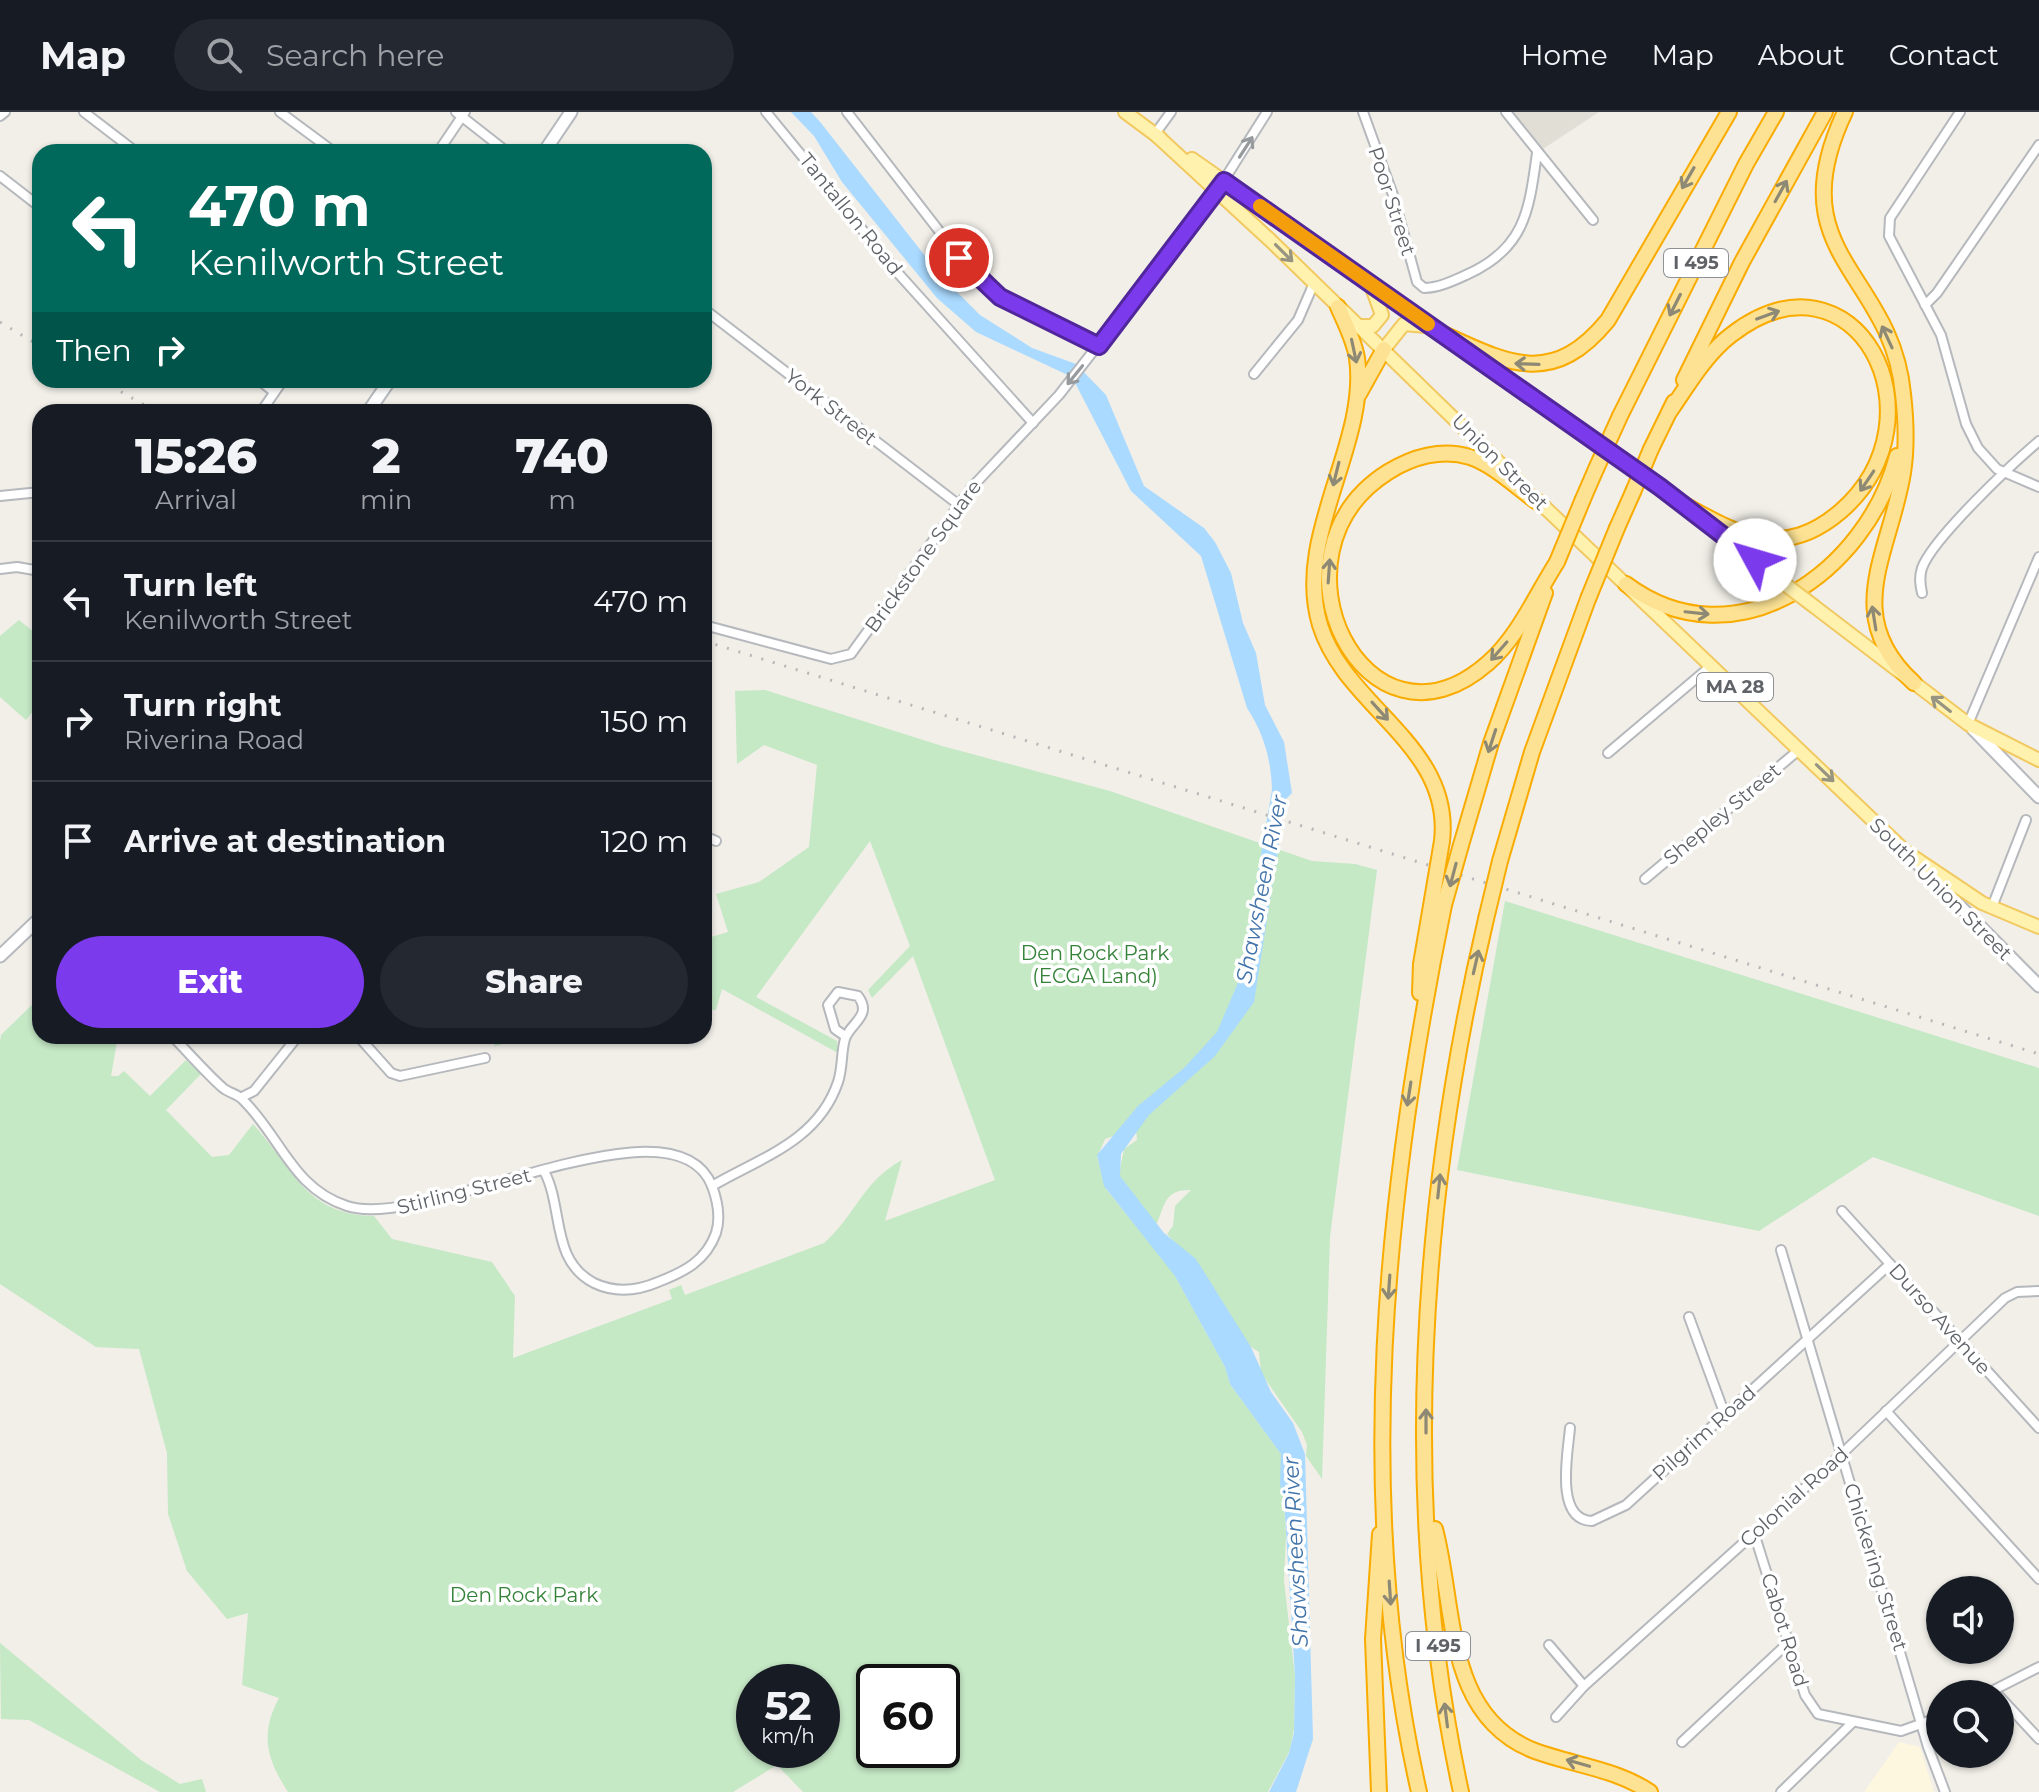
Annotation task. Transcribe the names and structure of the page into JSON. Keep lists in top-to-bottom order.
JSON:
{
  "streets": {
    "highway": ["I 495"],
    "main road": ["Union Street", "MA 28", "South Union Street"],
    "street": [
      "Poor Street",
      "Tantallon Road",
      "York Street",
      "Brickstone Square",
      "Shepley Street",
      "Stirling Street",
      "Durso Avenue",
      "Pilgrim Road",
      "Colonial Road",
      "Chickering Street",
      "Cabot Road"
    ]
  },
  "crossings": [
    ["Tantallon Road", "Brickstone Square"],
    ["York Street", "Brickstone Square"],
    ["Union Street", "Brickstone Square"],
    ["Union Street", "MA 28"],
    ["Union Street", "Shepley Street"],
    ["Union Street", "South Union Street"],
    ["Brickstone Square", "MA 28"],
    ["MA 28", "South Union Street"],
    ["Durso Avenue", "Pilgrim Road"],
    ["Durso Avenue", "Colonial Road"],
    ["Pilgrim Road", "Chickering Street"],
    ["Colonial Road", "Chickering Street"],
    ["Colonial Road", "Cabot Road"],
    ["Chickering Street", "Cabot Road"]
  ],
  "water": ["Shawsheen River"],
  "parks": ["Den Rock Park (ECGA Land)", "Den Rock Park"],
  "page": {
    "header": "Map",
    "search": "Search here",
    "nav": [
      "Home",
      "Map",
      "About",
      "Contact"
    ],
    "turn": ["470 m", "Kenilworth Street"],
    "then": "Then",
    "eta": [
      "15:26",
      "Arrival",
      "2",
      "min",
      "740",
      "m"
    ],
    "list": [
      {
        "name": "Turn left",
        "note": "Kenilworth Street",
        "value": "470 m"
      },
      {
        "name": "Turn right",
        "note": "Riverina Road",
        "value": "150 m"
      },
      {
        "name": "Arrive at destination",
        "value": "120 m"
      }
    ],
    "buttons": ["Exit", "Share"],
    "speed": "52 km/h",
    "limit": "60"
  }
}
